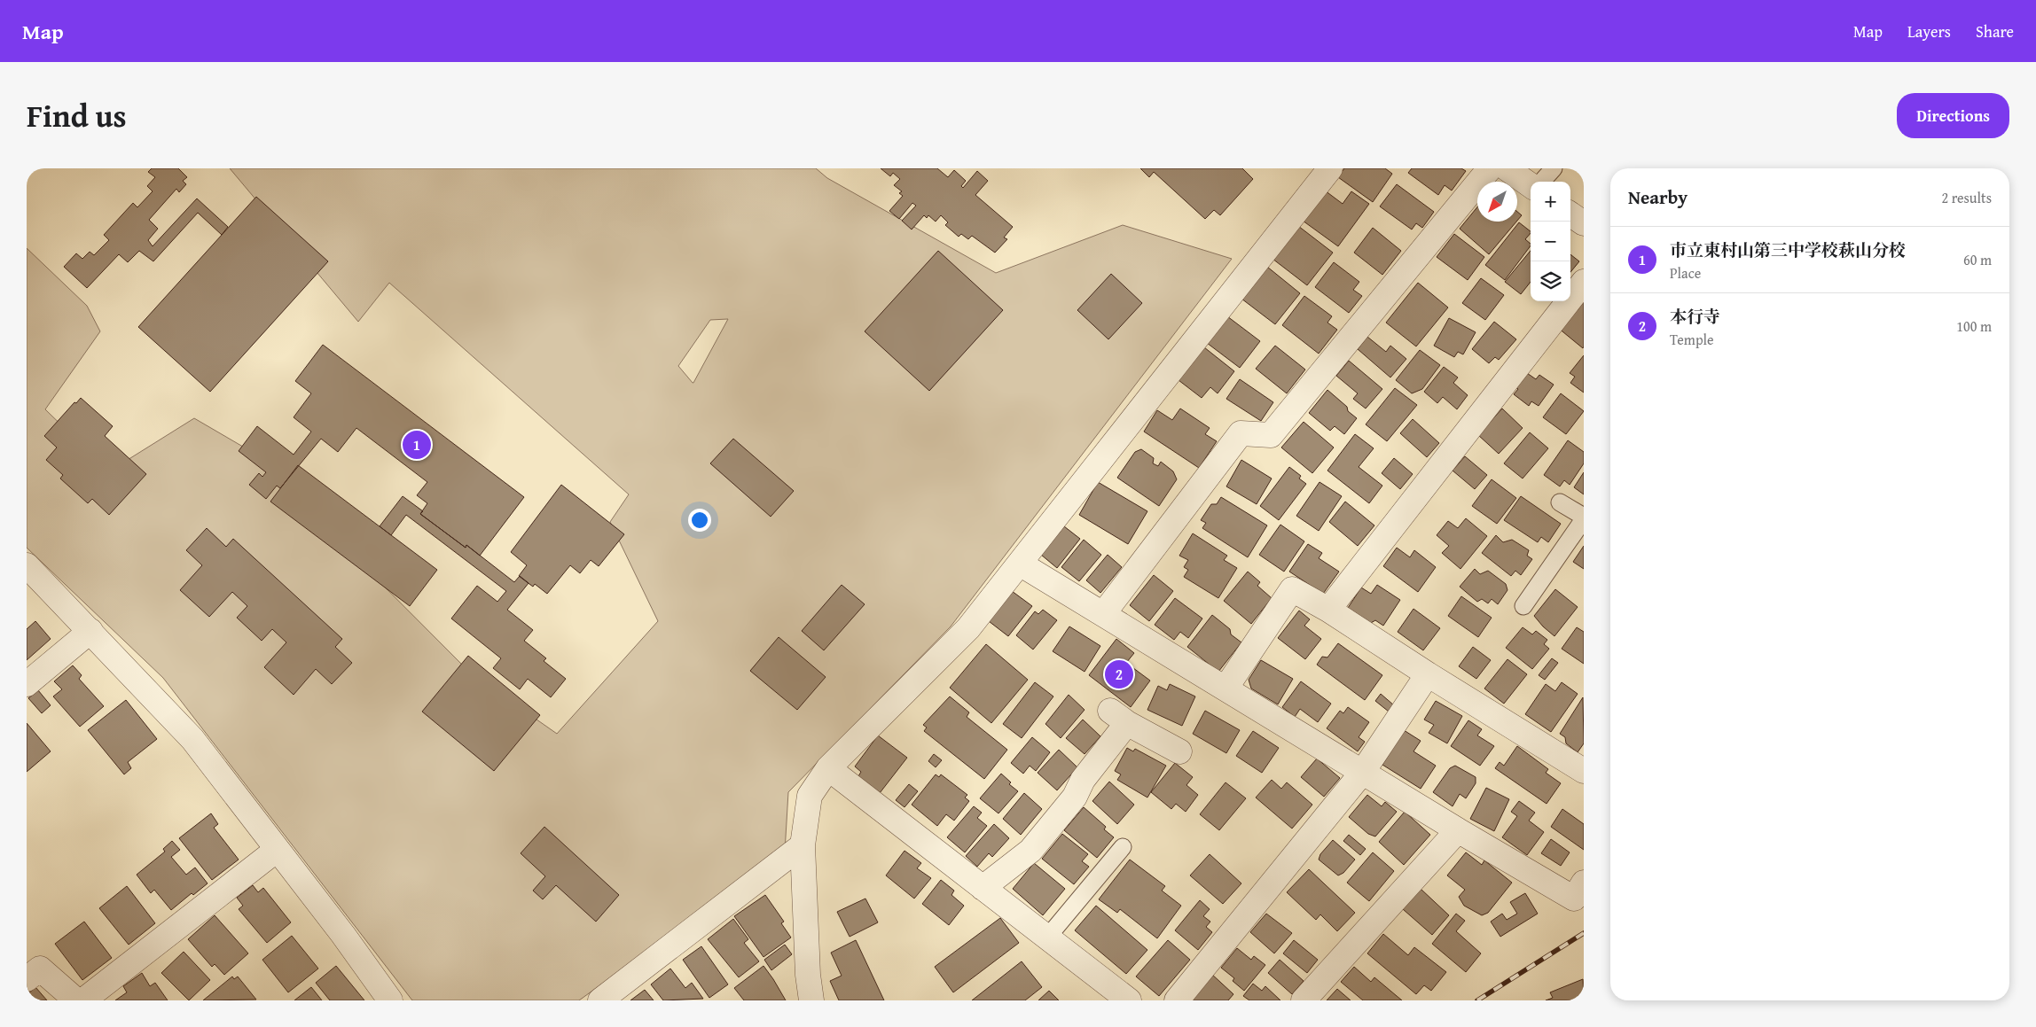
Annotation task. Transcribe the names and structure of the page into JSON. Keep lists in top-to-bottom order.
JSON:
{
  "north": "bottom left",
  "page": {
    "header": "Map",
    "nav": ["Map", "Layers", "Share"],
    "title": "Find us",
    "buttons": "Directions",
    "heading": ["Nearby", "2 results"],
    "map_buttons": ["+", "−"],
    "list": [
      {
        "mark": "1",
        "name": "市立東村山第三中学校萩山分校",
        "note": "Place",
        "value": "60 m"
      },
      {
        "mark": "2",
        "name": "本行寺",
        "note": "Temple",
        "value": "100 m"
      }
    ],
    "pins": ["1", "2"]
  }
}
